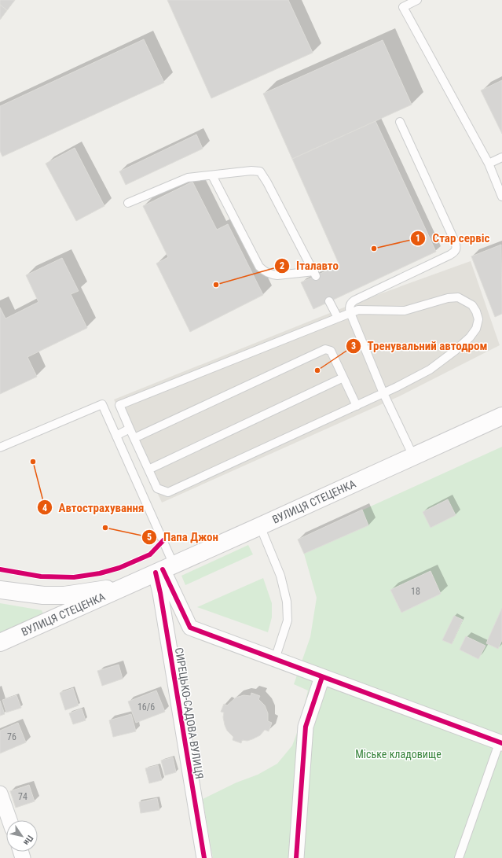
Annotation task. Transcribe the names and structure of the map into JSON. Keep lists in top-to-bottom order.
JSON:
{
  "streets": {
    "main road": ["ВУЛИЦЯ СТЕЦЕНКА"],
    "street": ["СИРЕЦЬКО-САДОВА ВУЛИЦЯ"]
  },
  "crossings": [
    ["ВУЛИЦЯ СТЕЦЕНКА", "СИРЕЦЬКО-САДОВА ВУЛИЦЯ"]
  ],
  "parks": ["Міське кладовище"],
  "places": [
    "Стар сервіс",
    "Італавто",
    "Тренувальний автодром",
    "Автострахування",
    "Папа Джон"
  ],
  "house_numbers": [
    "18",
    "16/6",
    "76",
    "74"
  ],
  "north": "bottom right"
}
